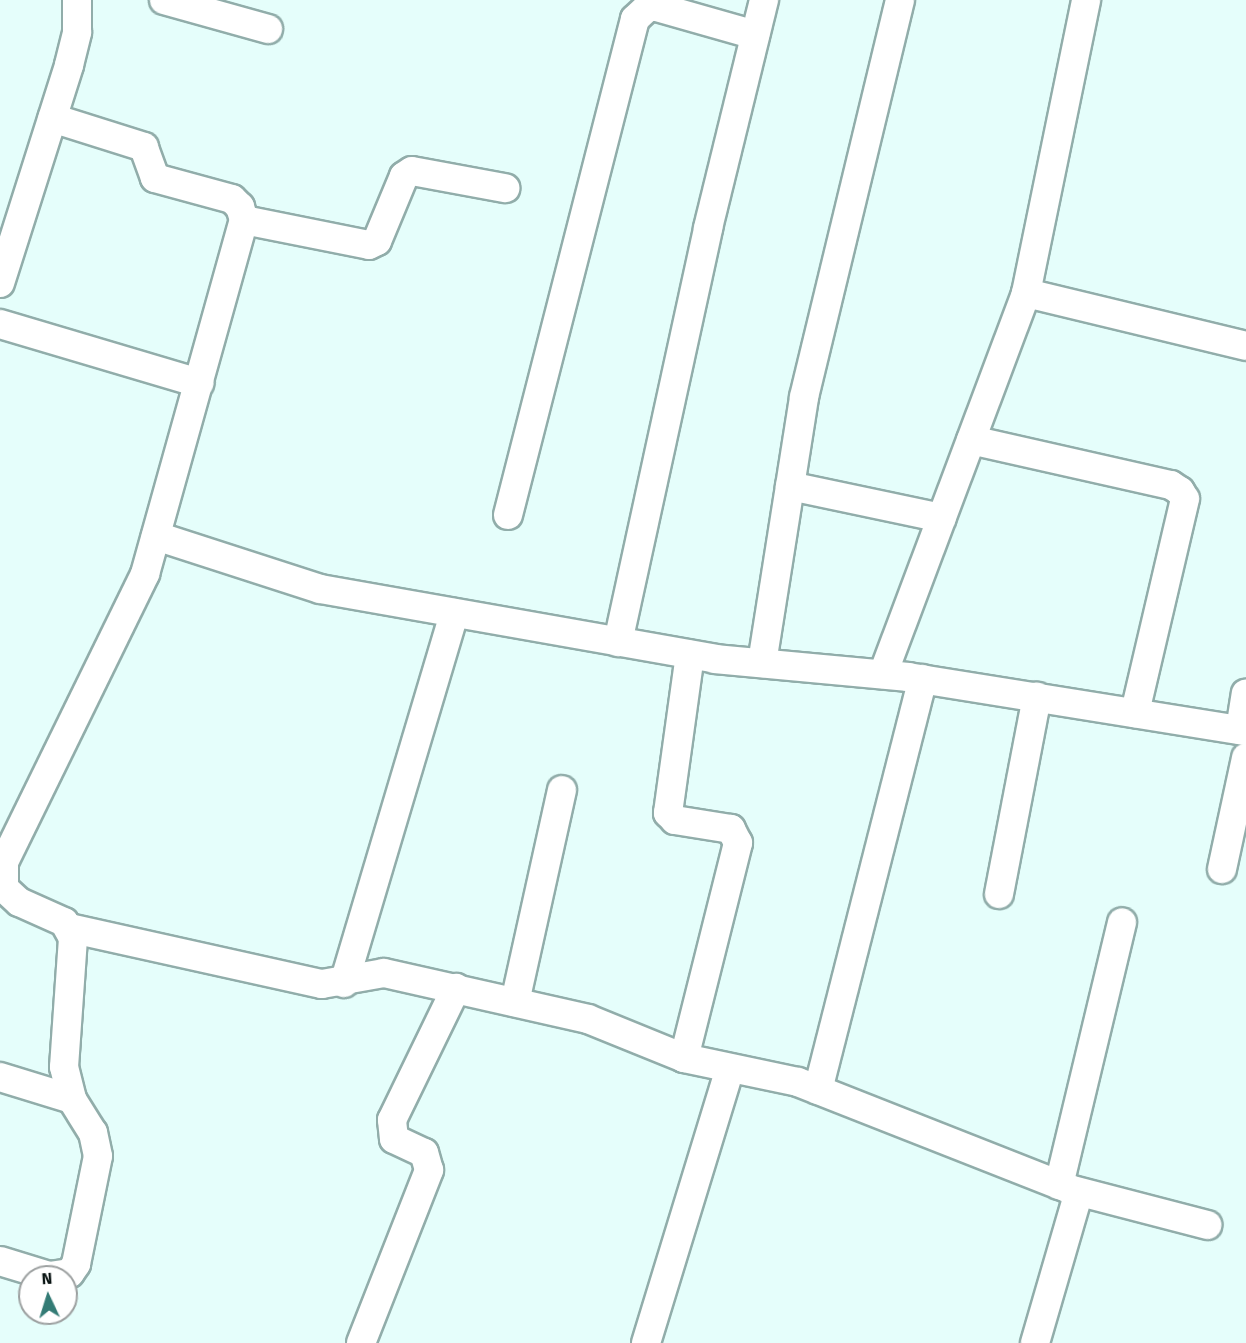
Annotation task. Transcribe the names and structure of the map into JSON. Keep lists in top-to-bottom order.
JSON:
{
  "north": "top"
}
